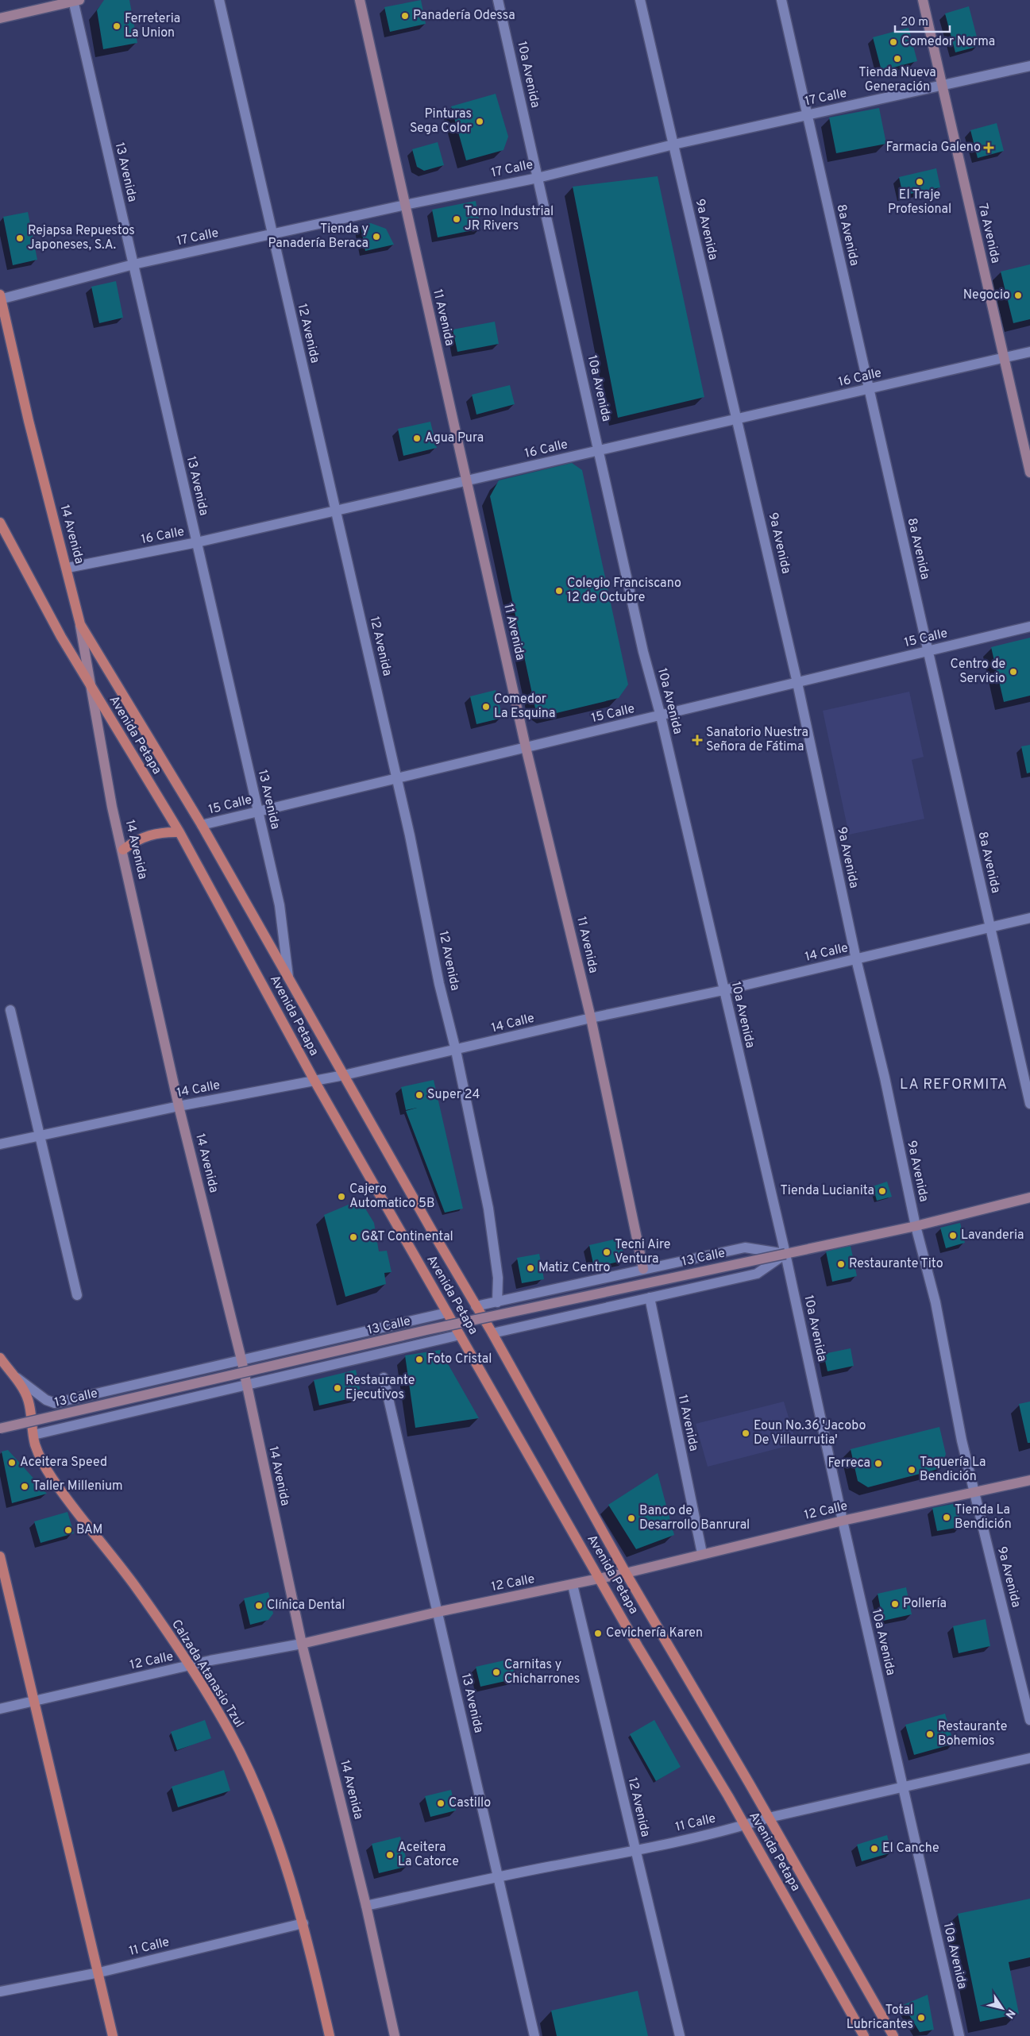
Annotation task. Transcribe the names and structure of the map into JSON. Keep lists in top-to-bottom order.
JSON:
{
  "streets": {
    "main road": [
      "7a Avenida",
      "11 Avenida",
      "14 Avenida",
      "Avenida Petapa",
      "13 Calle",
      "12 Calle",
      "Calzada Atanasio Tzul"
    ],
    "street": [
      "10a Avenida",
      "17 Calle",
      "13 Avenida",
      "9a Avenida",
      "8a Avenida",
      "12 Avenida",
      "16 Calle",
      "15 Calle",
      "14 Calle",
      "11 Calle"
    ]
  },
  "crossings": [
    ["10a Avenida", "17 Calle"],
    ["10a Avenida", "16 Calle"],
    ["10a Avenida", "15 Calle"],
    ["10a Avenida", "14 Calle"],
    ["10a Avenida", "13 Calle"],
    ["10a Avenida", "12 Calle"],
    ["10a Avenida", "11 Calle"],
    ["17 Calle", "13 Avenida"],
    ["17 Calle", "9a Avenida"],
    ["17 Calle", "7a Avenida"],
    ["17 Calle", "8a Avenida"],
    ["17 Calle", "11 Avenida"],
    ["17 Calle", "12 Avenida"],
    ["17 Calle", "14 Avenida"],
    ["13 Avenida", "16 Calle"],
    ["13 Avenida", "15 Calle"],
    ["13 Avenida", "Avenida Petapa"],
    ["13 Avenida", "12 Calle"],
    ["13 Avenida", "11 Calle"],
    ["9a Avenida", "16 Calle"],
    ["9a Avenida", "15 Calle"],
    ["9a Avenida", "14 Calle"],
    ["9a Avenida", "13 Calle"],
    ["9a Avenida", "12 Calle"],
    ["7a Avenida", "16 Calle"],
    ["8a Avenida", "16 Calle"],
    ["8a Avenida", "15 Calle"],
    ["8a Avenida", "14 Calle"],
    ["11 Avenida", "16 Calle"],
    ["11 Avenida", "15 Calle"],
    ["11 Avenida", "14 Calle"],
    ["11 Avenida", "13 Calle"],
    ["11 Avenida", "12 Calle"],
    ["12 Avenida", "16 Calle"],
    ["12 Avenida", "15 Calle"],
    ["12 Avenida", "14 Calle"],
    ["12 Avenida", "13 Calle"],
    ["12 Avenida", "12 Calle"],
    ["12 Avenida", "11 Calle"],
    ["16 Calle", "14 Avenida"],
    ["14 Avenida", "Avenida Petapa"],
    ["14 Avenida", "14 Calle"],
    ["14 Avenida", "13 Calle"],
    ["14 Avenida", "12 Calle"],
    ["14 Avenida", "11 Calle"],
    ["15 Calle", "Avenida Petapa"],
    ["Avenida Petapa", "14 Calle"],
    ["Avenida Petapa", "13 Calle"],
    ["Avenida Petapa", "12 Calle"],
    ["Avenida Petapa", "11 Calle"],
    ["13 Calle", "Calzada Atanasio Tzul"],
    ["12 Calle", "Calzada Atanasio Tzul"],
    ["Calzada Atanasio Tzul", "11 Calle"]
  ],
  "districts": ["LA REFORMITA"],
  "places": {
    "other": [
      "Panadería Odessa",
      "Ferreteria La Union",
      "Comedor Norma",
      "Tienda Nueva Generación",
      "Pinturas Sega Color",
      "El Traje Profesional",
      "Torno Industrial JR Rivers",
      "Tienda y Panadería Beraca",
      "Rejapsa Repuestos Japoneses, S.A.",
      "Negocio",
      "Agua Pura",
      "Colegio Franciscano 12 de Octubre",
      "Centro de Servicio",
      "Comedor La Esquina",
      "Super 24",
      "Tienda Lucianita",
      "Cajero Automatico 5B",
      "Lavanderia",
      "G&T Continental",
      "Tecni Aire Ventura",
      "Restaurante Tito",
      "Matiz Centro",
      "Foto Cristal",
      "Restaurante Ejecutivos",
      "Eoun No.36 'Jacobo De Villaurrutia'",
      "Aceitera Speed",
      "Ferreca",
      "Taquería La Bendición",
      "Taller Millenium",
      "Tienda La Bendición",
      "Banco de Desarrollo Banrural",
      "BAM",
      "Pollería",
      "Clínica Dental",
      "Cevichería Karen",
      "Carnitas y Chicharrones",
      "Restaurante Bohemios",
      "Castillo",
      "El Canche",
      "Aceitera La Catorce",
      "Total Lubricantes"
    ],
    "health": ["Farmacia Galeno", "Sanatorio Nuestra Señora de Fátima"]
  },
  "scale_bar": "20 m",
  "north": "bottom right"
}
